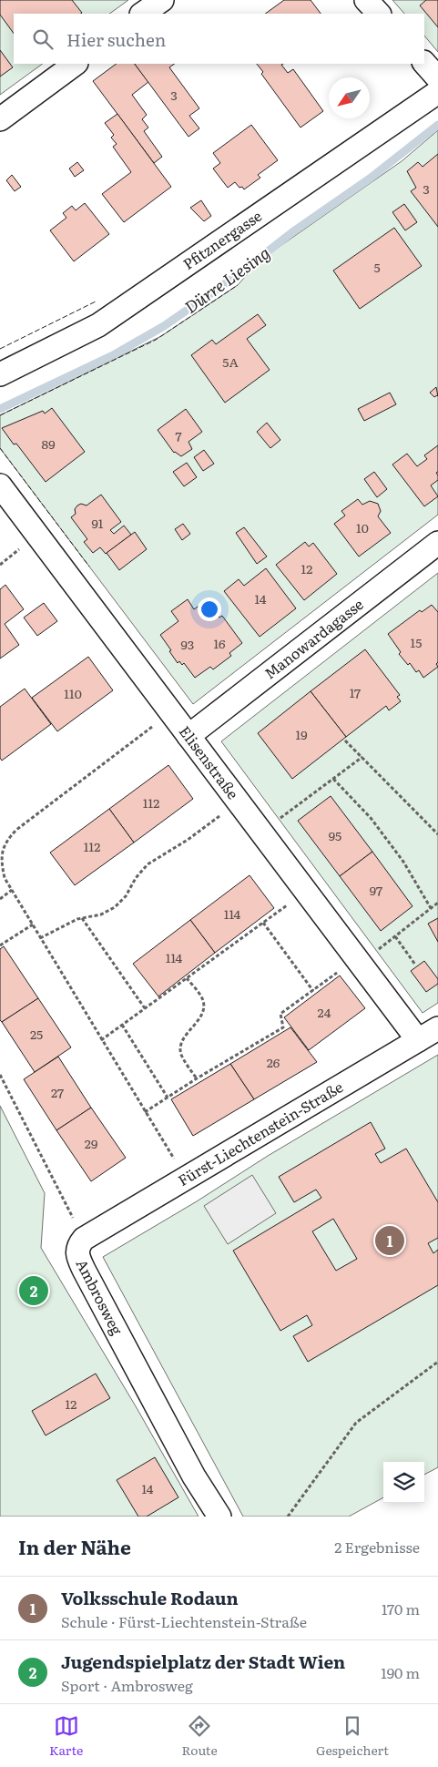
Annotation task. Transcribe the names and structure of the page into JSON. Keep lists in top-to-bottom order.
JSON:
{
  "streets": {
    "street": [
      "Pfitznergasse",
      "Manowardagasse",
      "Elisenstraße",
      "Fürst-Liechtenstein-Straße",
      "Ambrosweg"
    ]
  },
  "crossings": [
    ["Manowardagasse", "Elisenstraße"],
    ["Elisenstraße", "Fürst-Liechtenstein-Straße"],
    ["Fürst-Liechtenstein-Straße", "Ambrosweg"]
  ],
  "water": ["Dürre Liesing"],
  "house_numbers": [
    "3",
    "3",
    "5",
    "5A",
    "7",
    "89",
    "91",
    "10",
    "12",
    "14",
    "15",
    "16",
    "93",
    "17",
    "110",
    "19",
    "112",
    "95",
    "112",
    "97",
    "114",
    "114",
    "24",
    "25",
    "26",
    "27",
    "29",
    "12",
    "14"
  ],
  "north": "bottom left",
  "page": {
    "search": "Hier suchen",
    "pins": ["1", "2"],
    "heading": ["In der Nähe", "2 Ergebnisse"],
    "list": [
      {
        "mark": "1",
        "name": "Volksschule Rodaun",
        "note": "Schule · Fürst-Liechtenstein-Straße",
        "value": "170 m"
      },
      {
        "mark": "2",
        "name": "Jugendspielplatz der Stadt Wien",
        "note": "Sport · Ambrosweg",
        "value": "190 m"
      }
    ],
    "nav": ["Karte", "Route", "Gespeichert"]
  }
}
